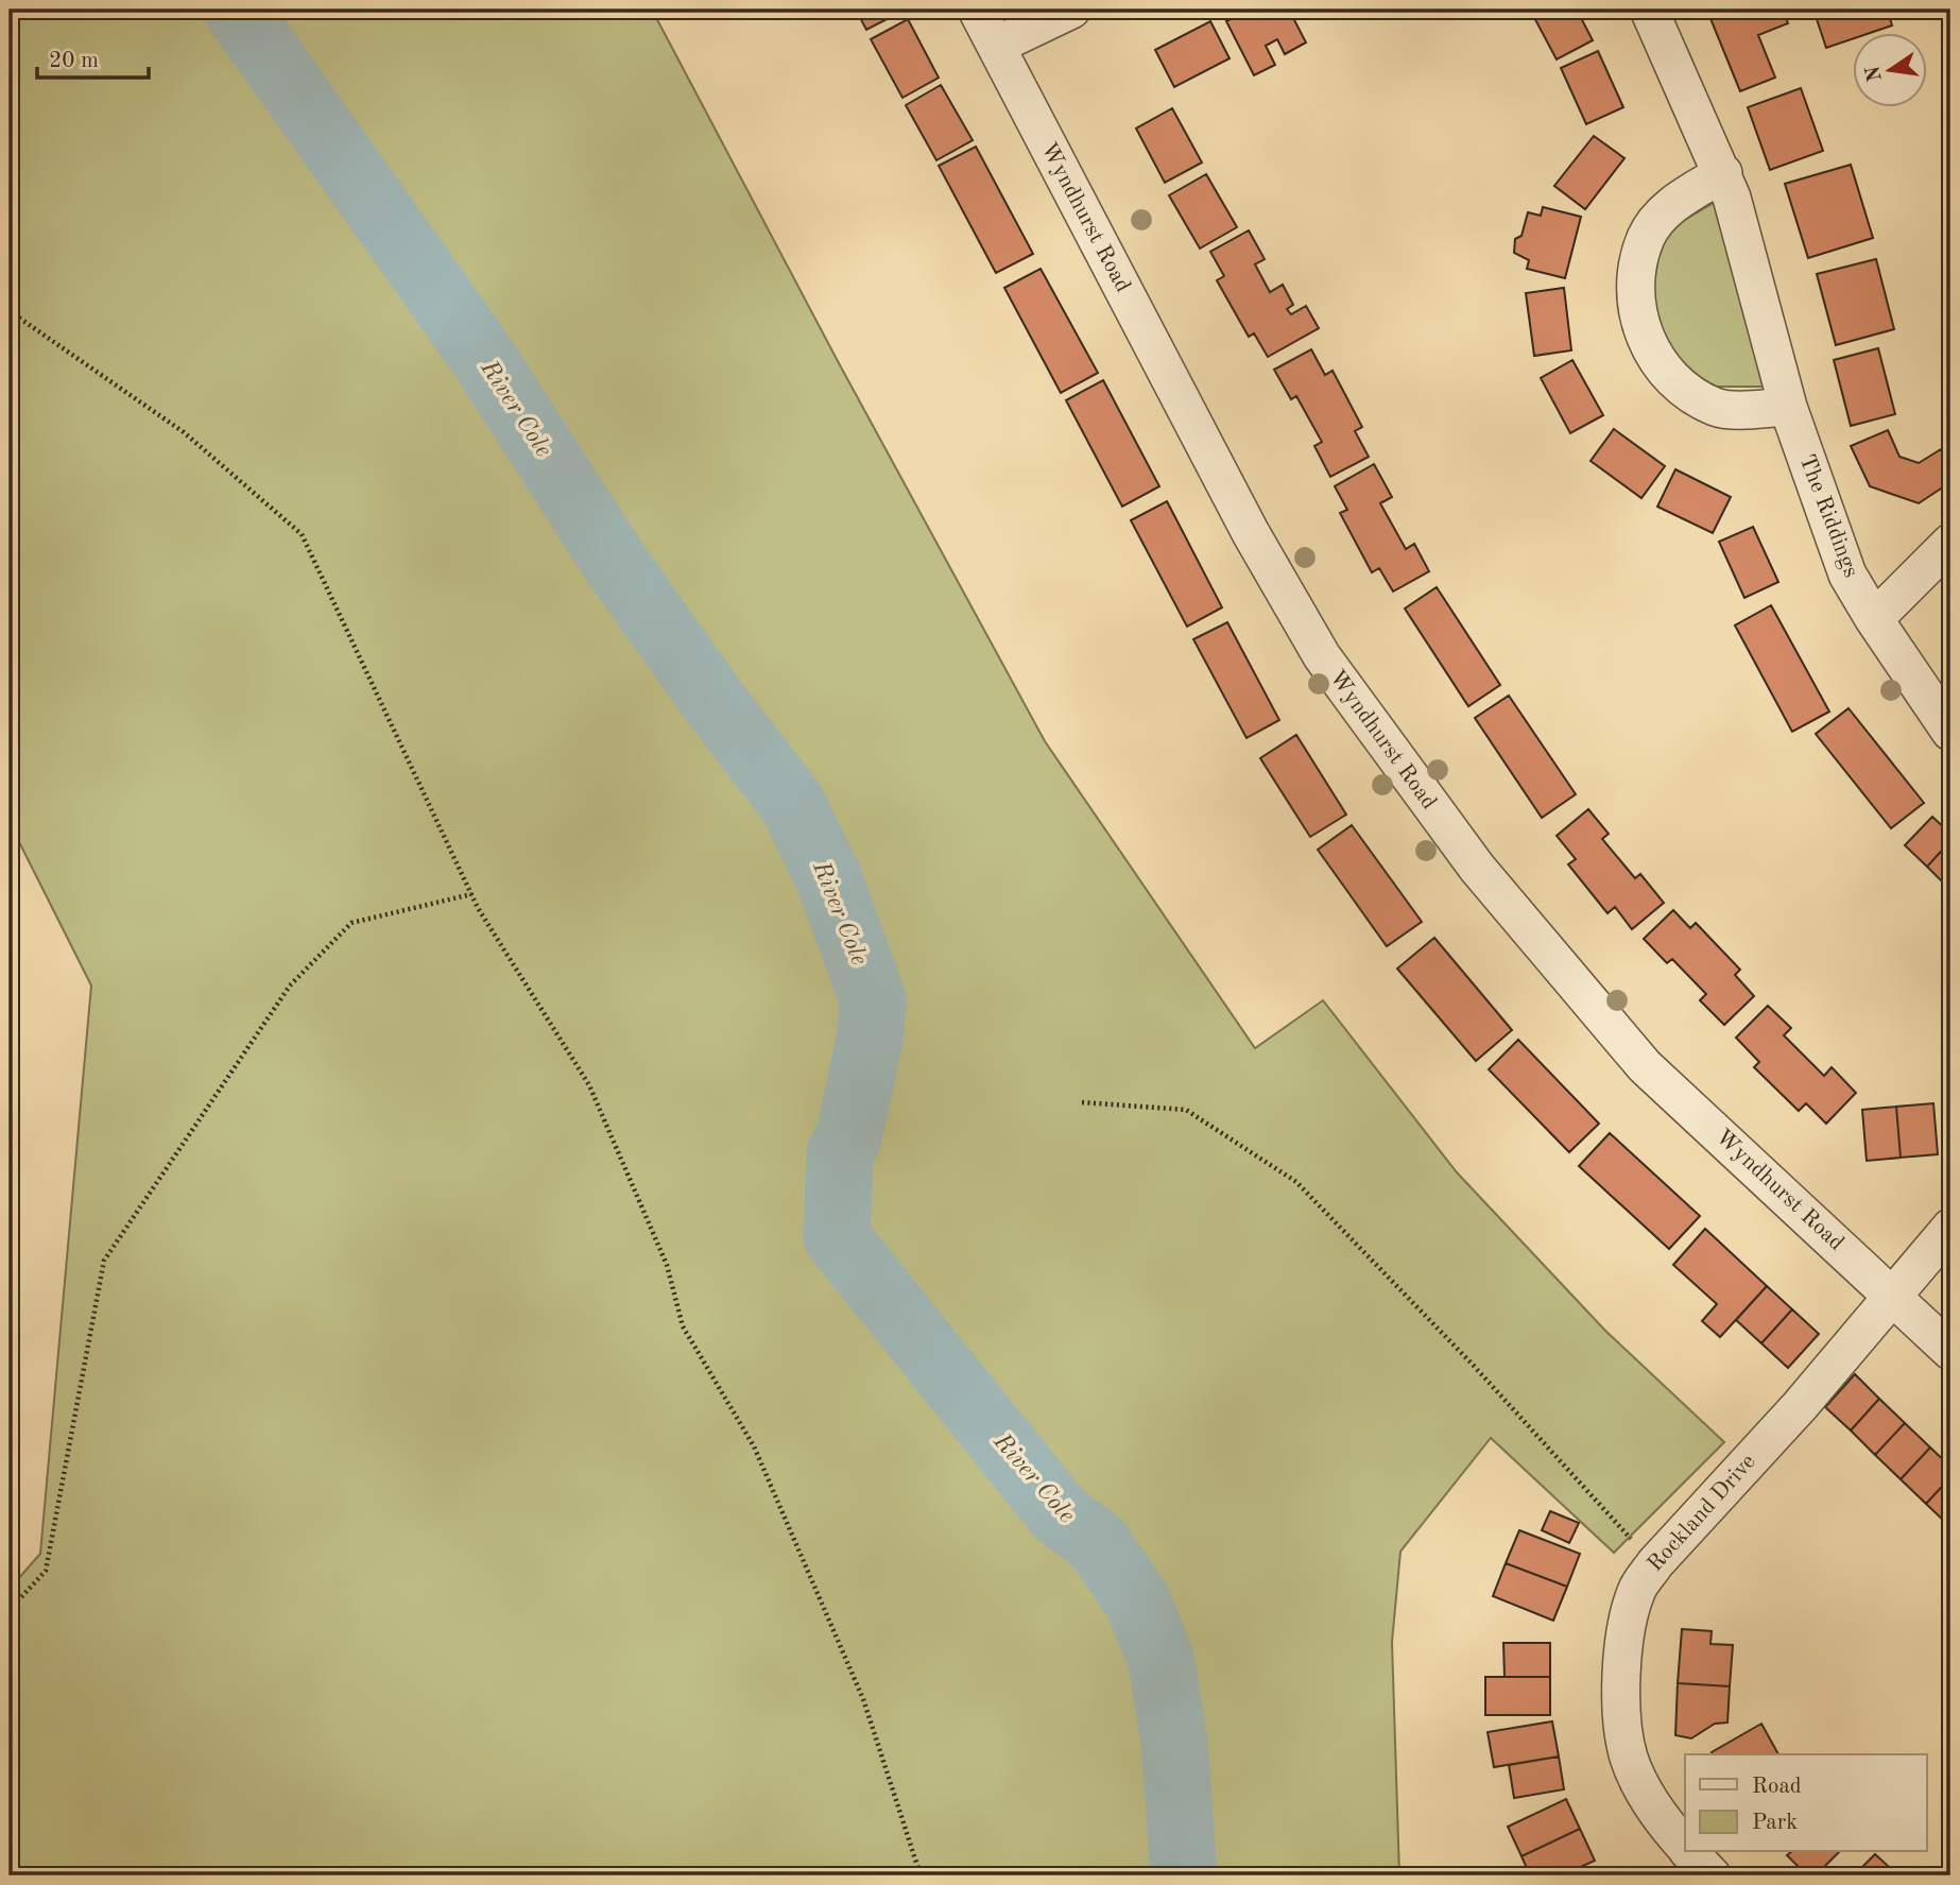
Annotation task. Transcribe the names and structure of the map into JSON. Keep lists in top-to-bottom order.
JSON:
{
  "streets": {
    "street": ["Wyndhurst Road", "The Riddings", "Rockland Drive"]
  },
  "crossings": [
    ["Wyndhurst Road", "Rockland Drive"]
  ],
  "water": ["River Cole"],
  "legend": ["Road", "Park"],
  "scale_bar": "20 m",
  "north": "left"
}
